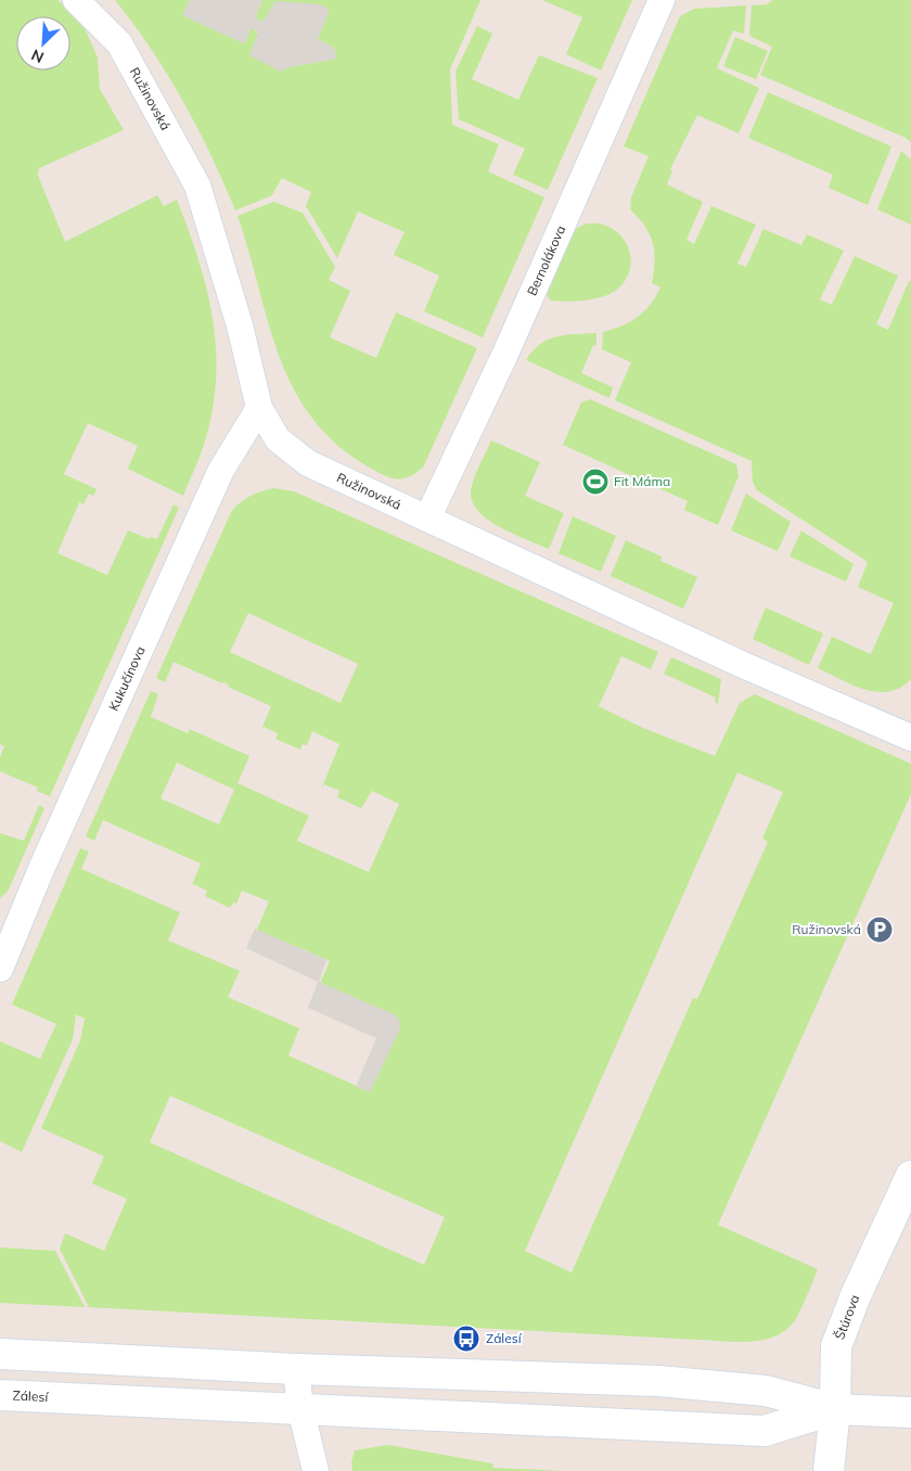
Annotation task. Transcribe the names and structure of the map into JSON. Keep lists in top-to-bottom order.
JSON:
{
  "streets": {
    "main road": ["Štúrova", "Zálesí"],
    "street": ["Ružinovská", "Bernolákova", "Kukučínova"]
  },
  "crossings": [
    ["Ružinovská", "Bernolákova"],
    ["Ružinovská", "Kukučínova"],
    ["Štúrova", "Zálesí"]
  ],
  "places": {
    "sports": ["Fit Máma"],
    "parking": ["Ružinovská"],
    "bus stop": ["Zálesí"]
  },
  "north": "bottom left"
}
